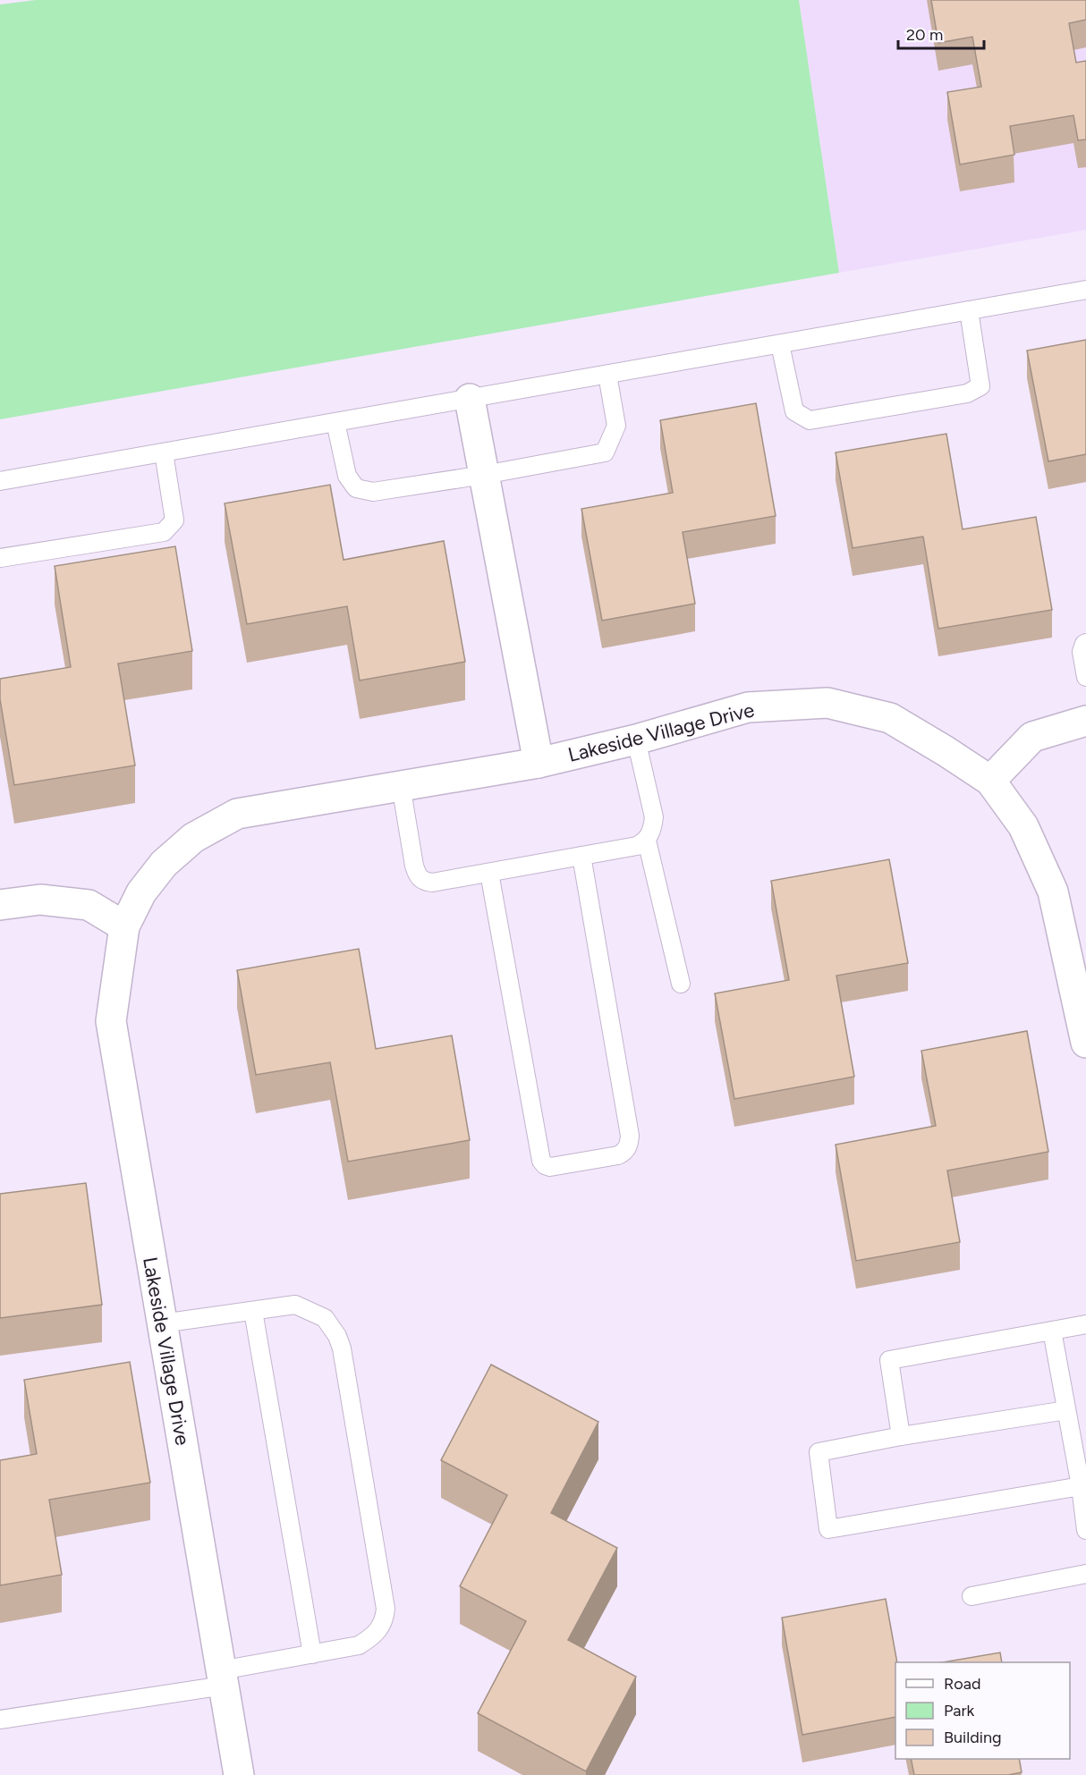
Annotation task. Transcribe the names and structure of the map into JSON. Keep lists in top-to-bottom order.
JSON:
{
  "streets": {
    "street": ["Lakeside Village Drive"]
  },
  "legend": ["Road", "Park", "Building"],
  "scale_bar": "20 m"
}
